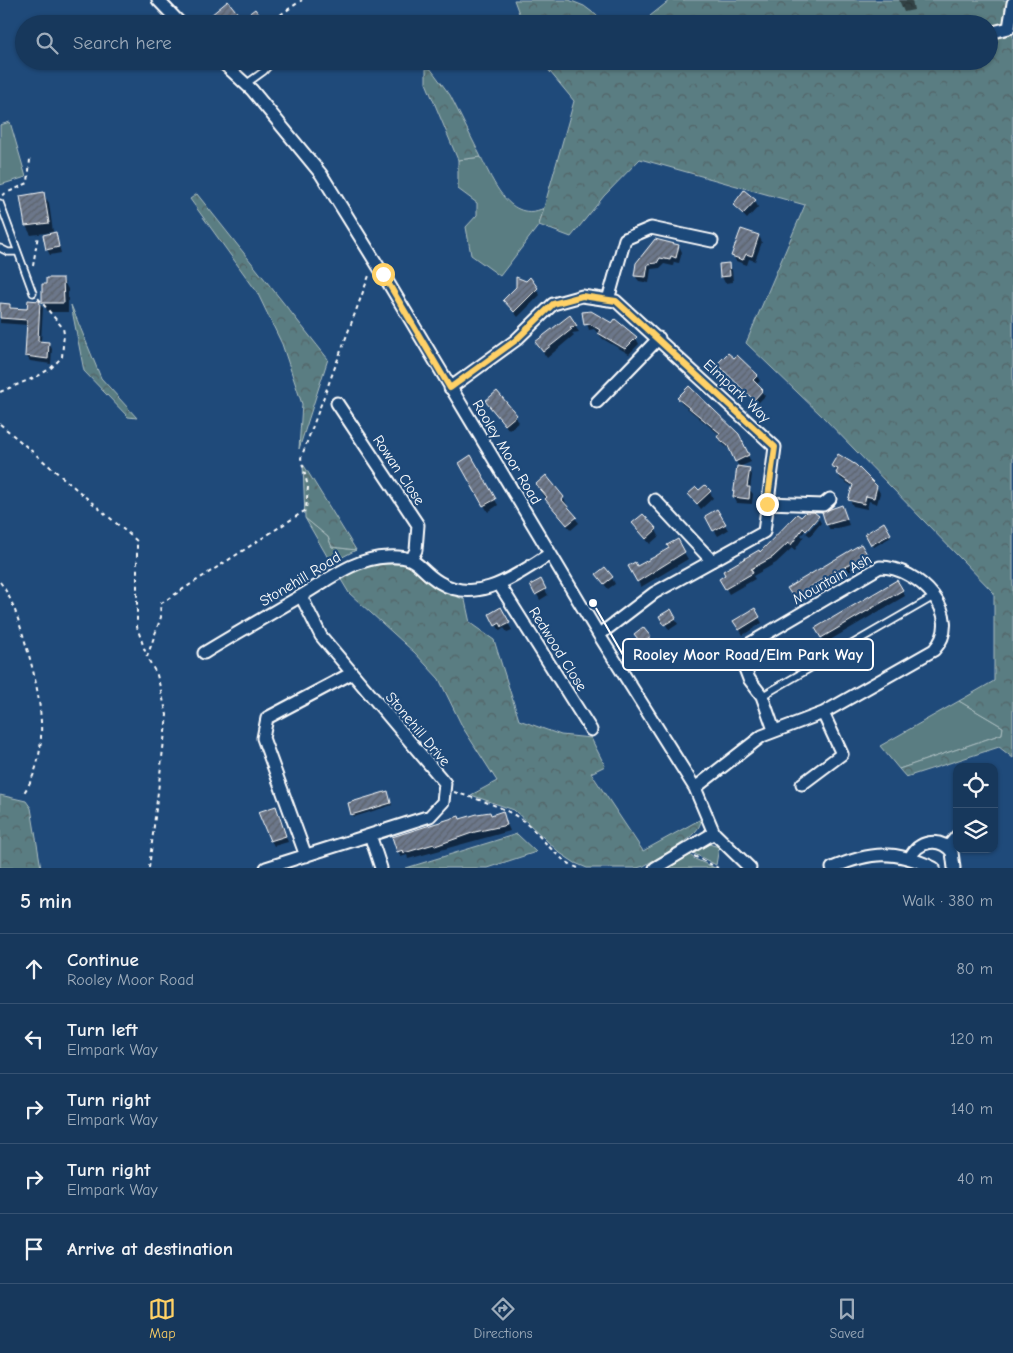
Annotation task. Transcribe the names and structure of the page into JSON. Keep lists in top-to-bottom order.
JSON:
{
  "streets": {
    "street": [
      "Elmpark Way",
      "Rooley Moor Road",
      "Rowan Close",
      "Stonehill Road",
      "Mountain Ash",
      "Redwood Close",
      "Stonehill Drive"
    ]
  },
  "crossings": [
    ["Elmpark Way", "Rooley Moor Road"],
    ["Rowan Close", "Stonehill Road"],
    ["Stonehill Road", "Stonehill Drive"]
  ],
  "places": ["Rooley Moor Road/Elm Park Way"],
  "page": {
    "search": "Search here",
    "heading": ["5 min", "Walk · 380 m"],
    "list": [
      ["Continue", "Rooley Moor Road", "80 m"],
      ["Turn left", "Elmpark Way", "120 m"],
      ["Turn right", "Elmpark Way", "140 m"],
      ["Turn right", "Elmpark Way", "40 m"],
      "Arrive at destination"
    ],
    "nav": ["Map", "Directions", "Saved"]
  }
}
